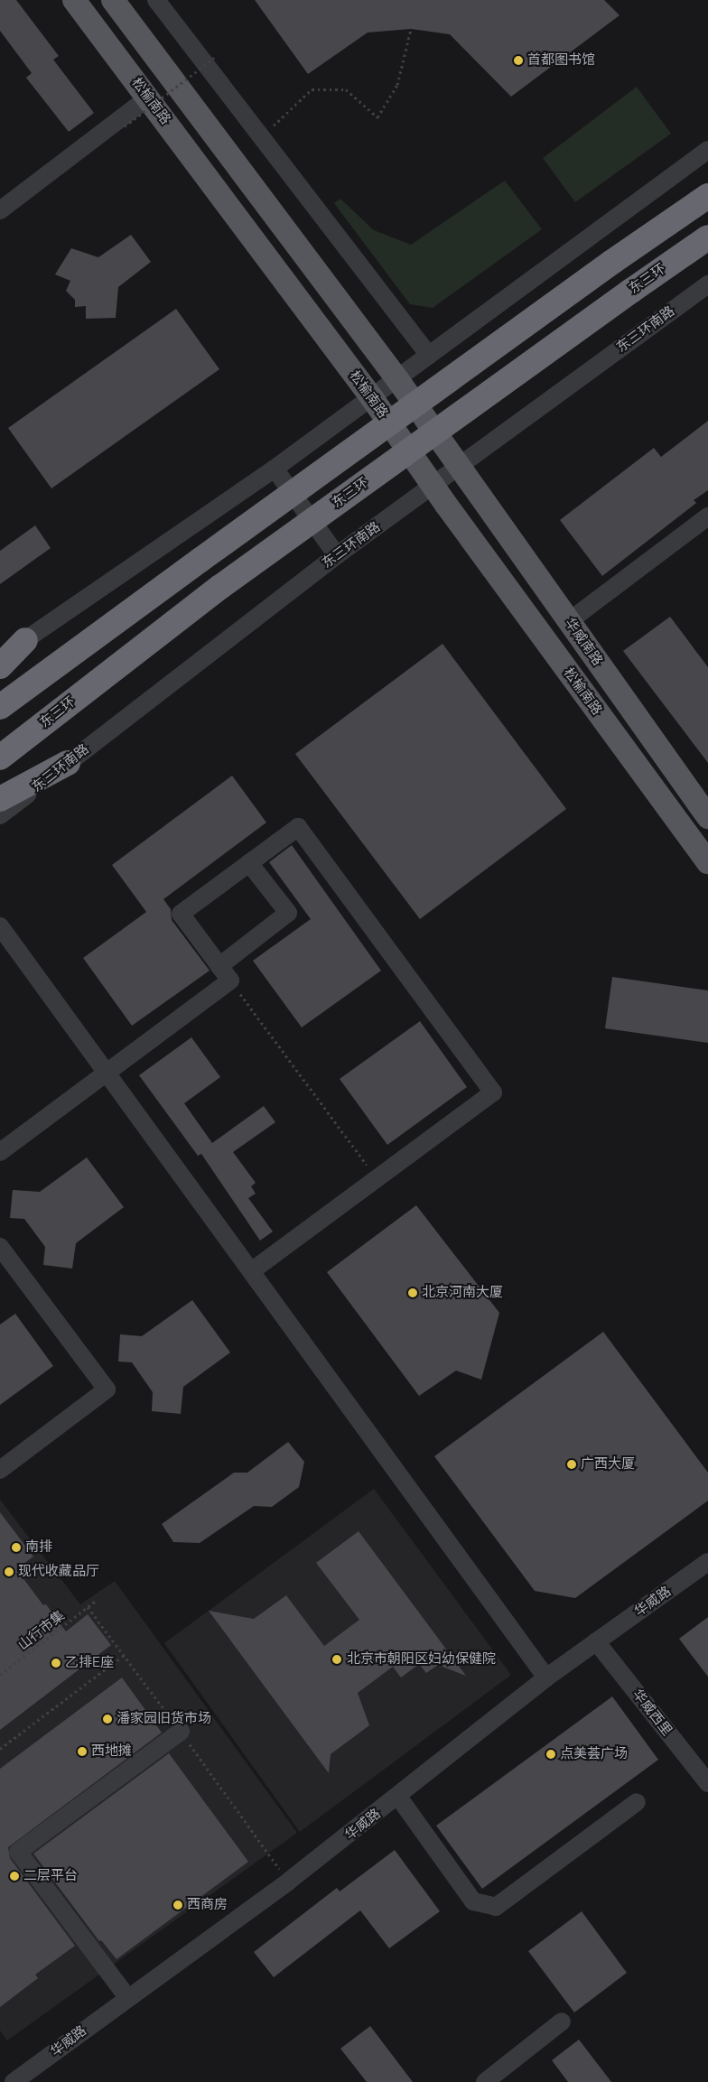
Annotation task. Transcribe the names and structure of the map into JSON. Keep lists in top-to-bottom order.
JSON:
{
  "streets": {
    "highway": ["东三环"],
    "main road": ["松榆南路", "华威南路"],
    "street": ["东三环南路", "华威路", "华威西里"],
    "path": ["山行市集"]
  },
  "crossings": [
    ["松榆南路", "东三环南路"],
    ["东三环南路", "华威南路"],
    ["华威路", "华威西里"]
  ],
  "places": [
    "首都图书馆",
    "北京河南大厦",
    "广西大厦",
    "南排",
    "现代收藏品厅",
    "北京市朝阳区妇幼保健院",
    "乙排E座",
    "潘家园旧货市场",
    "西地摊",
    "点美荟广场",
    "二层平台",
    "西商房"
  ]
}
